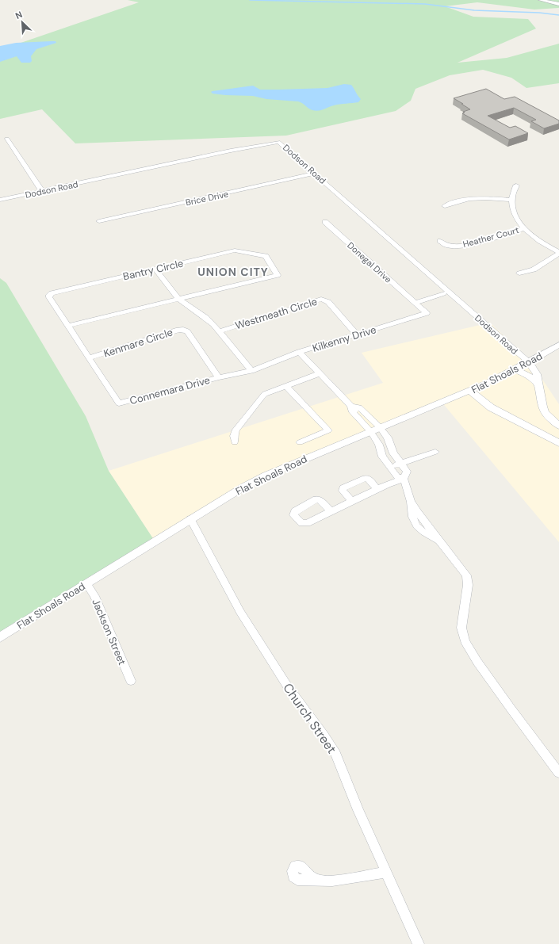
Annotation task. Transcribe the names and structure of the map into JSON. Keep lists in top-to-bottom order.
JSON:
{
  "streets": {
    "street": [
      "Dodson Road",
      "Brice Drive",
      "Heather Court",
      "Donegal Drive",
      "Bantry Circle",
      "Westmeath Circle",
      "Kilkenny Drive",
      "Kenmare Circle",
      "Flat Shoals Road",
      "Connemara Drive",
      "Jackson Street",
      "Church Street"
    ]
  },
  "crossings": [
    ["Dodson Road", "Brice Drive"],
    ["Dodson Road", "Flat Shoals Road"],
    ["Donegal Drive", "Kilkenny Drive"],
    ["Bantry Circle", "Connemara Drive"],
    ["Westmeath Circle", "Kilkenny Drive"],
    ["Kilkenny Drive", "Kenmare Circle"],
    ["Kilkenny Drive", "Connemara Drive"],
    ["Kenmare Circle", "Connemara Drive"],
    ["Flat Shoals Road", "Jackson Street"],
    ["Flat Shoals Road", "Church Street"]
  ],
  "districts": ["UNION CITY"],
  "north": "top left"
}
